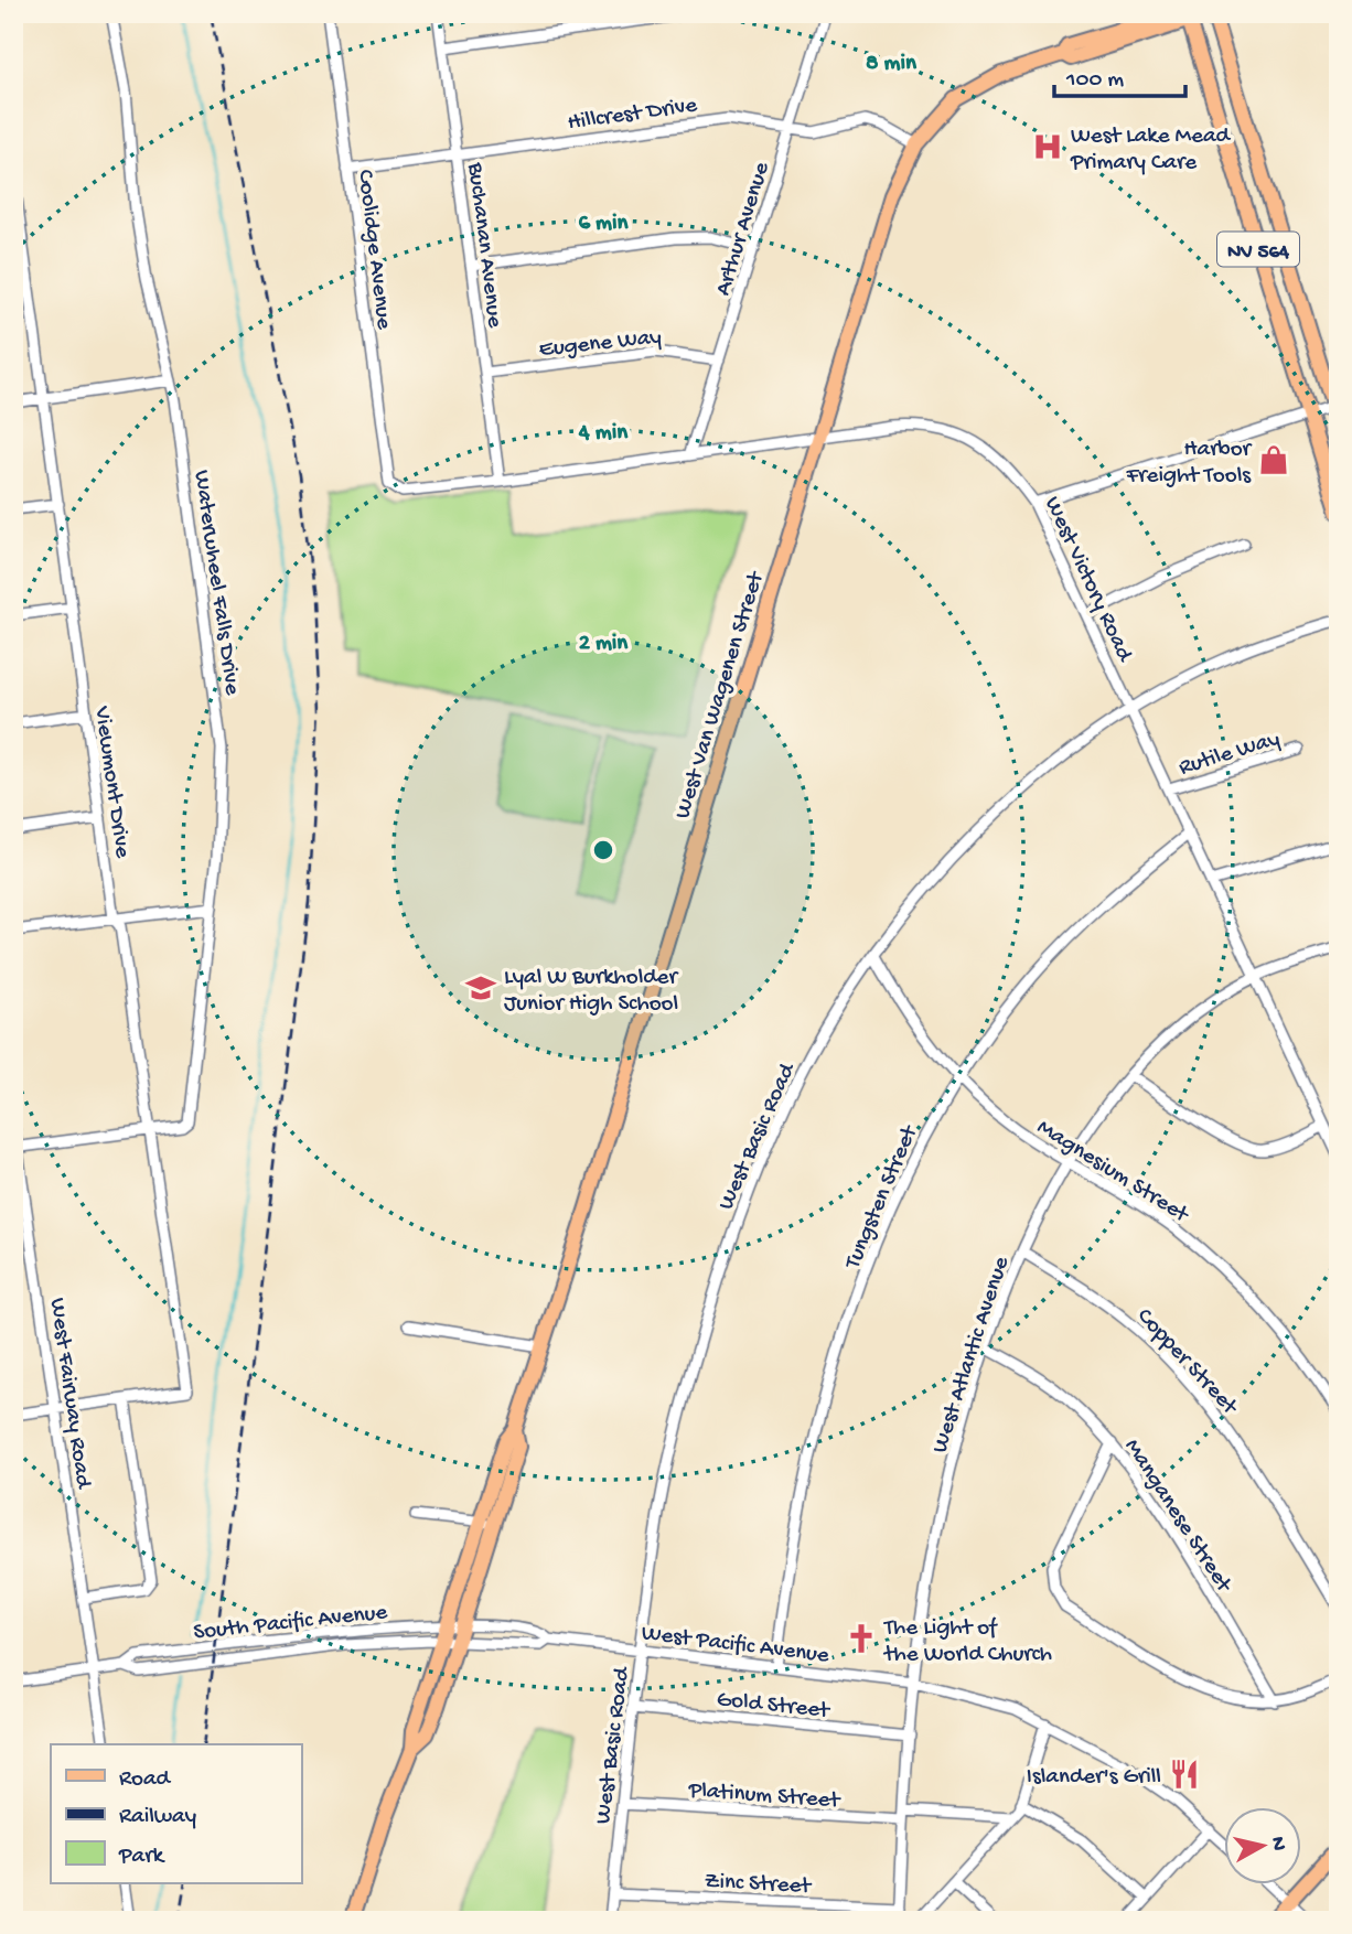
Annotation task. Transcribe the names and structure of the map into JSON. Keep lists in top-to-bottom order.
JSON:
{
  "streets": {
    "main road": ["NV 564", "West Van Wagenen Street"],
    "street": [
      "Hillcrest Drive",
      "Arthur Avenue",
      "Buchanan Avenue",
      "Coolidge Avenue",
      "Eugene Way",
      "West Victory Road",
      "Waterwheel Falls Drive",
      "Rutile Way",
      "Viewmont Drive",
      "West Basic Road",
      "Magnesium Street",
      "Tungsten Street",
      "West Atlantic Avenue",
      "Copper Street",
      "West Fairway Road",
      "Manganese Street",
      "South Pacific Avenue",
      "West Pacific Avenue",
      "Gold Street",
      "Platinum Street",
      "Zinc Street"
    ]
  },
  "crossings": [
    ["Hillcrest Drive", "Arthur Avenue"],
    ["Hillcrest Drive", "Buchanan Avenue"],
    ["Hillcrest Drive", "Coolidge Avenue"],
    ["Hillcrest Drive", "West Van Wagenen Street"],
    ["Arthur Avenue", "Eugene Way"],
    ["Arthur Avenue", "West Victory Road"],
    ["Buchanan Avenue", "Eugene Way"],
    ["Buchanan Avenue", "West Victory Road"],
    ["Coolidge Avenue", "West Victory Road"],
    ["NV 564", "West Van Wagenen Street"],
    ["West Victory Road", "West Van Wagenen Street"],
    ["West Victory Road", "Rutile Way"],
    ["West Victory Road", "West Basic Road"],
    ["West Victory Road", "Tungsten Street"],
    ["West Victory Road", "West Atlantic Avenue"],
    ["Waterwheel Falls Drive", "Viewmont Drive"],
    ["West Van Wagenen Street", "South Pacific Avenue"],
    ["West Van Wagenen Street", "West Pacific Avenue"],
    ["West Basic Road", "Magnesium Street"],
    ["West Basic Road", "West Pacific Avenue"],
    ["West Basic Road", "Gold Street"],
    ["West Basic Road", "Platinum Street"],
    ["West Basic Road", "Zinc Street"],
    ["Magnesium Street", "Tungsten Street"],
    ["Magnesium Street", "West Atlantic Avenue"],
    ["Tungsten Street", "West Pacific Avenue"],
    ["West Atlantic Avenue", "Copper Street"],
    ["West Atlantic Avenue", "Manganese Street"],
    ["West Atlantic Avenue", "West Pacific Avenue"],
    ["West Atlantic Avenue", "Gold Street"],
    ["West Atlantic Avenue", "Platinum Street"],
    ["West Atlantic Avenue", "Zinc Street"],
    ["West Fairway Road", "South Pacific Avenue"],
    ["South Pacific Avenue", "West Pacific Avenue"]
  ],
  "places": {
    "hospital": ["West Lake Mead Primary Care"],
    "shop": ["Harbor Freight Tools"],
    "school or university": ["Lyal W Burkholder Junior High School"],
    "church": ["The Light of the World Church"],
    "restaurant": ["Islander's Grill"]
  },
  "legend": ["Road", "Railway", "Park"],
  "scale_bar": "100 m",
  "north": "right",
  "rings": [
    "8 min",
    "6 min",
    "4 min",
    "2 min"
  ]
}
